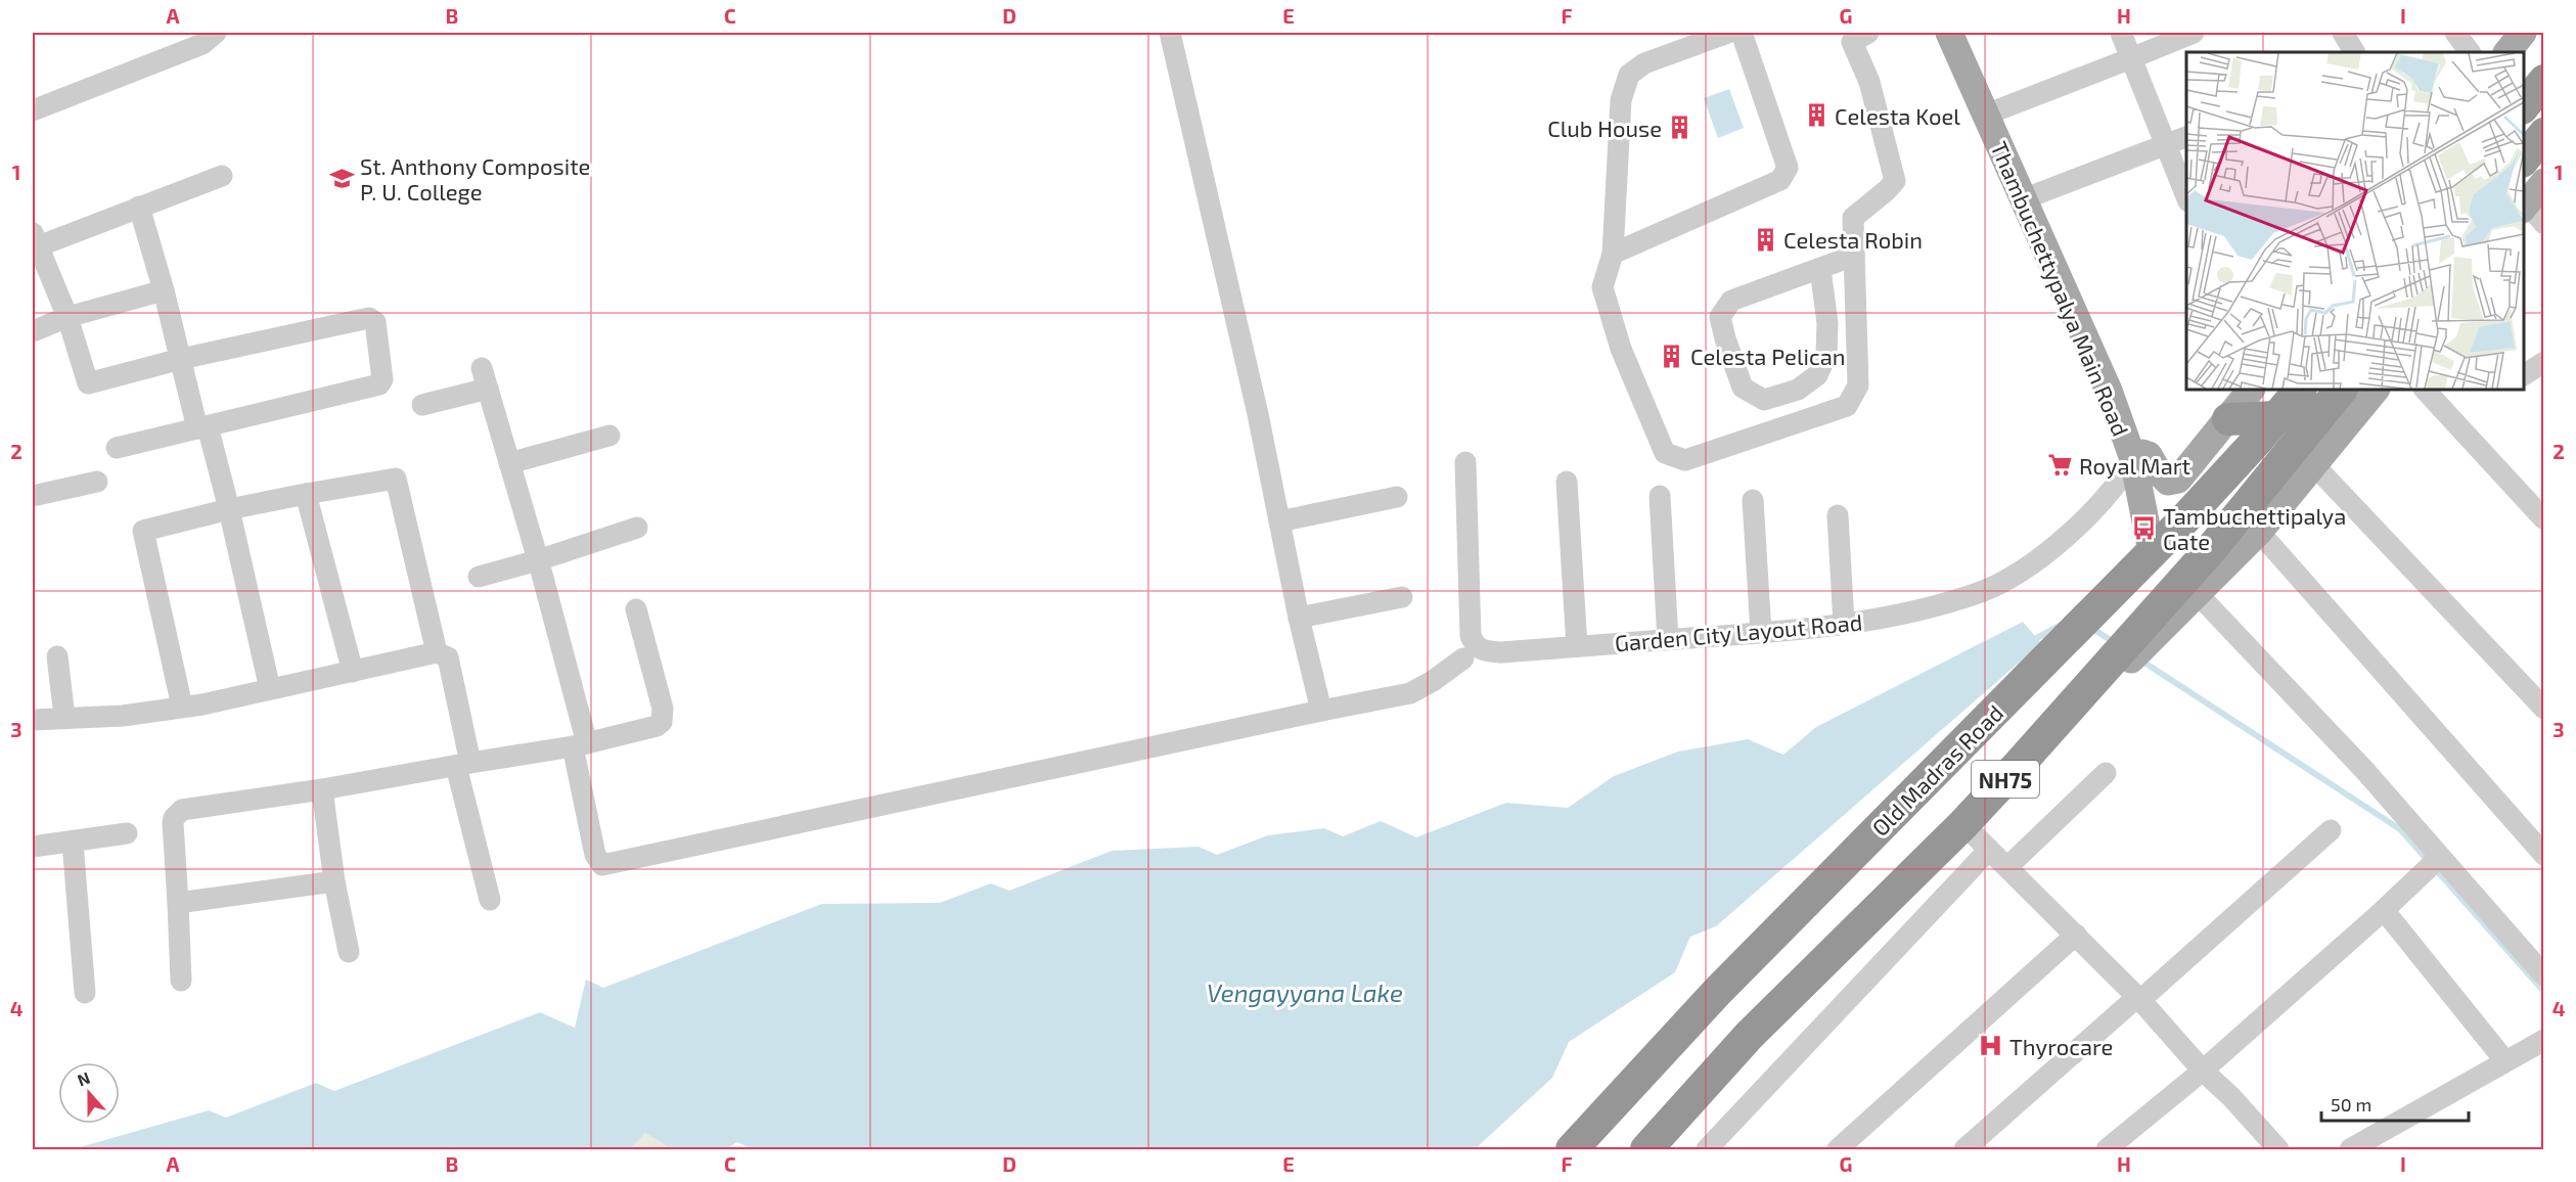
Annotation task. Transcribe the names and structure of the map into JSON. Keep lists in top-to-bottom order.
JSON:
{
  "streets": {
    "highway": ["Old Madras Road", "NH75"],
    "main road": ["Thambuchettypalya Main Road"],
    "street": ["Garden City Layout Road"]
  },
  "crossings": [
    ["Thambuchettypalya Main Road", "Garden City Layout Road"],
    ["Thambuchettypalya Main Road", "Old Madras Road"]
  ],
  "water": ["Vengayyana Lake"],
  "places": {
    "building": [
      "Celesta Koel",
      "Club House",
      "Celesta Robin",
      "Celesta Pelican"
    ],
    "school or university": ["St. Anthony Composite P. U. College"],
    "supermarket": ["Royal Mart"],
    "bus stop": ["Tambuchettipalya Gate"],
    "hospital": ["Thyrocare"]
  },
  "scale_bar": "50 m",
  "north": "top",
  "grid": {
    "columns": [
      "A",
      "B",
      "C",
      "D",
      "E",
      "F",
      "G",
      "H",
      "I"
    ],
    "rows": [
      "1",
      "2",
      "3",
      "4"
    ]
  }
}
